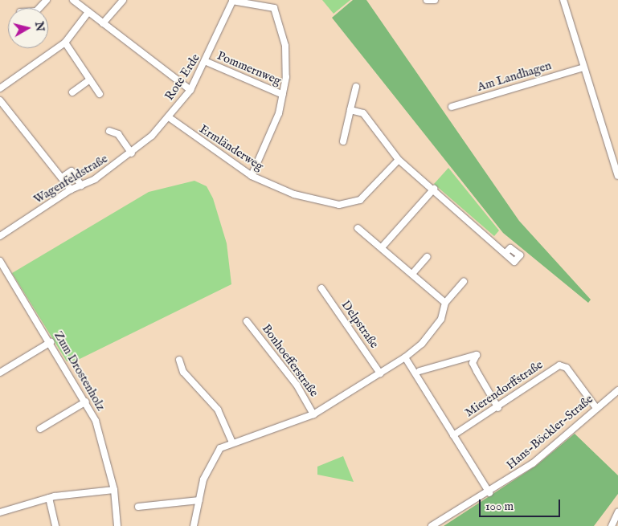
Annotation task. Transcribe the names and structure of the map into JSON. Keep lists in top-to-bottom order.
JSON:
{
  "streets": {
    "street": [
      "Pommernweg",
      "Am Landhagen",
      "Rote Erde",
      "Ermländerweg",
      "Wagenfeldstraße",
      "Delpstraße",
      "Bonhoefferstraße",
      "Zum Drostenholz",
      "Mierendorffstraße",
      "Hans-Böckler-Straße"
    ]
  },
  "crossings": [
    ["Pommernweg", "Rote Erde"],
    ["Rote Erde", "Ermländerweg"],
    ["Rote Erde", "Wagenfeldstraße"],
    ["Mierendorffstraße", "Hans-Böckler-Straße"]
  ],
  "scale_bar": "100 m",
  "north": "right"
}
